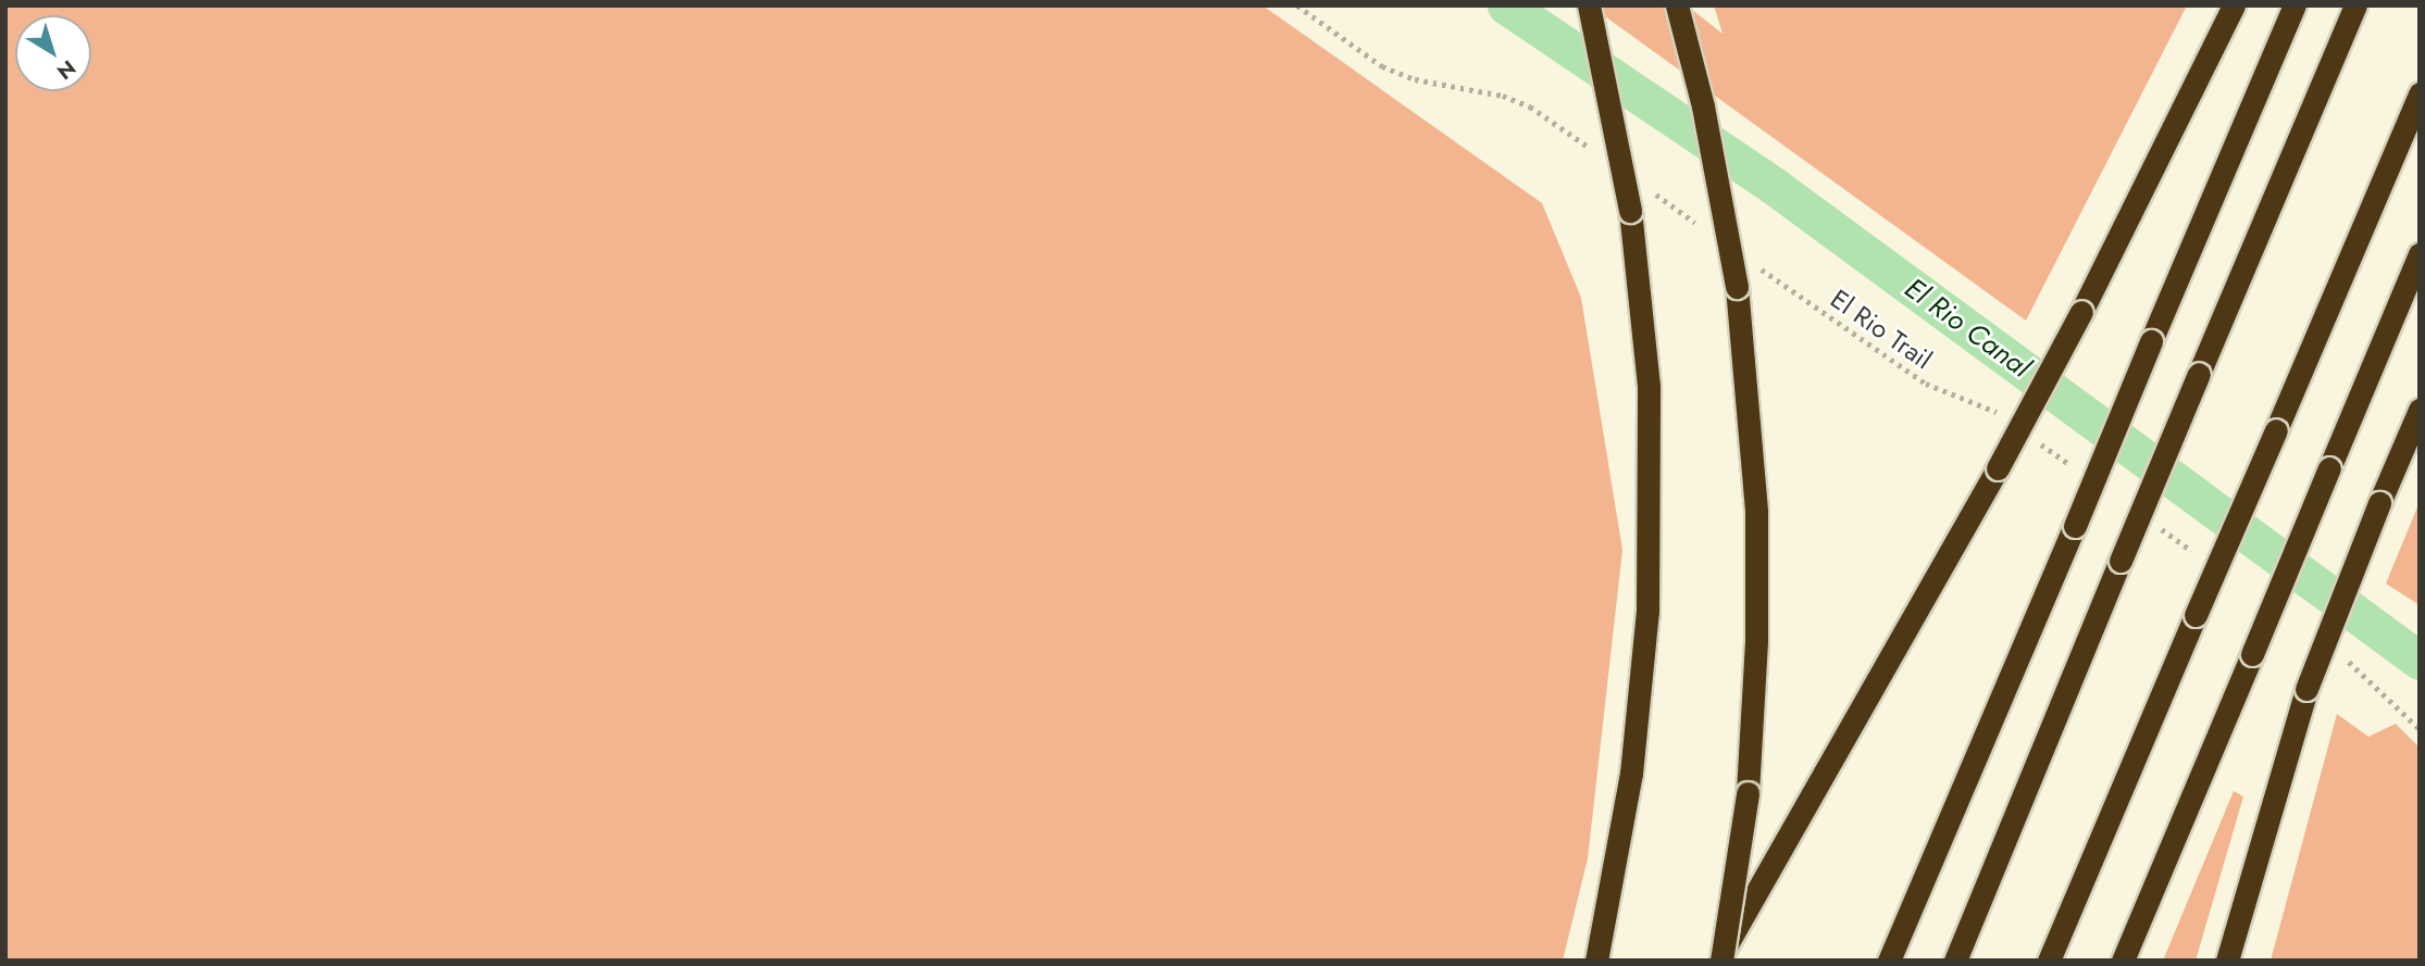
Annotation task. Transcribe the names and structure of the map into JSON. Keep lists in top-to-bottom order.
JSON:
{
  "streets": {
    "path": ["El Rio Trail"]
  },
  "water": ["El Rio Canal"],
  "north": "bottom right"
}
